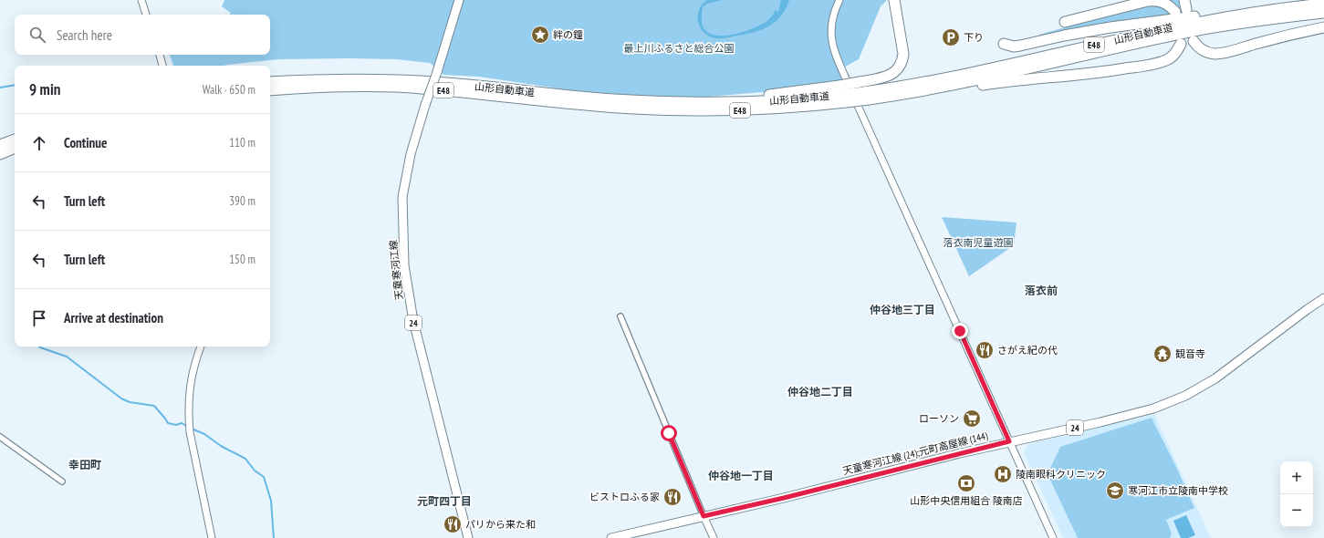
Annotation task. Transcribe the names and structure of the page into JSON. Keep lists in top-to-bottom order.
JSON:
{
  "streets": {
    "highway": ["山形自動車道", "E48"],
    "main road": ["天童寒河江線", "24", "天童寒河江線 (24);元町高屋線 (144)"]
  },
  "districts": [
    "落衣前",
    "仲谷地三丁目",
    "仲谷地二丁目",
    "幸田町",
    "仲谷地一丁目",
    "元町四丁目"
  ],
  "parks": ["最上川ふるさと総合公園", "落衣南児童遊園"],
  "places": {
    "place": ["絆の鐘"],
    "parking": ["下り"],
    "restaurant": ["さがえ紀の代", "ビストロふる家", "パリから来た和"],
    "temple": ["観音寺"],
    "supermarket": ["ローソン"],
    "hospital": ["陵南眼科クリニック"],
    "bank": ["山形中央信用組合 陵南店"],
    "school or university": ["寒河江市立陵南中学校"]
  },
  "page": {
    "search": "Search here",
    "heading": ["9 min", "Walk · 650 m"],
    "list": [
      ["Continue", "110 m"],
      ["Turn left", "390 m"],
      ["Turn left", "150 m"],
      "Arrive at destination"
    ],
    "map_buttons": ["+", "−"]
  }
}
